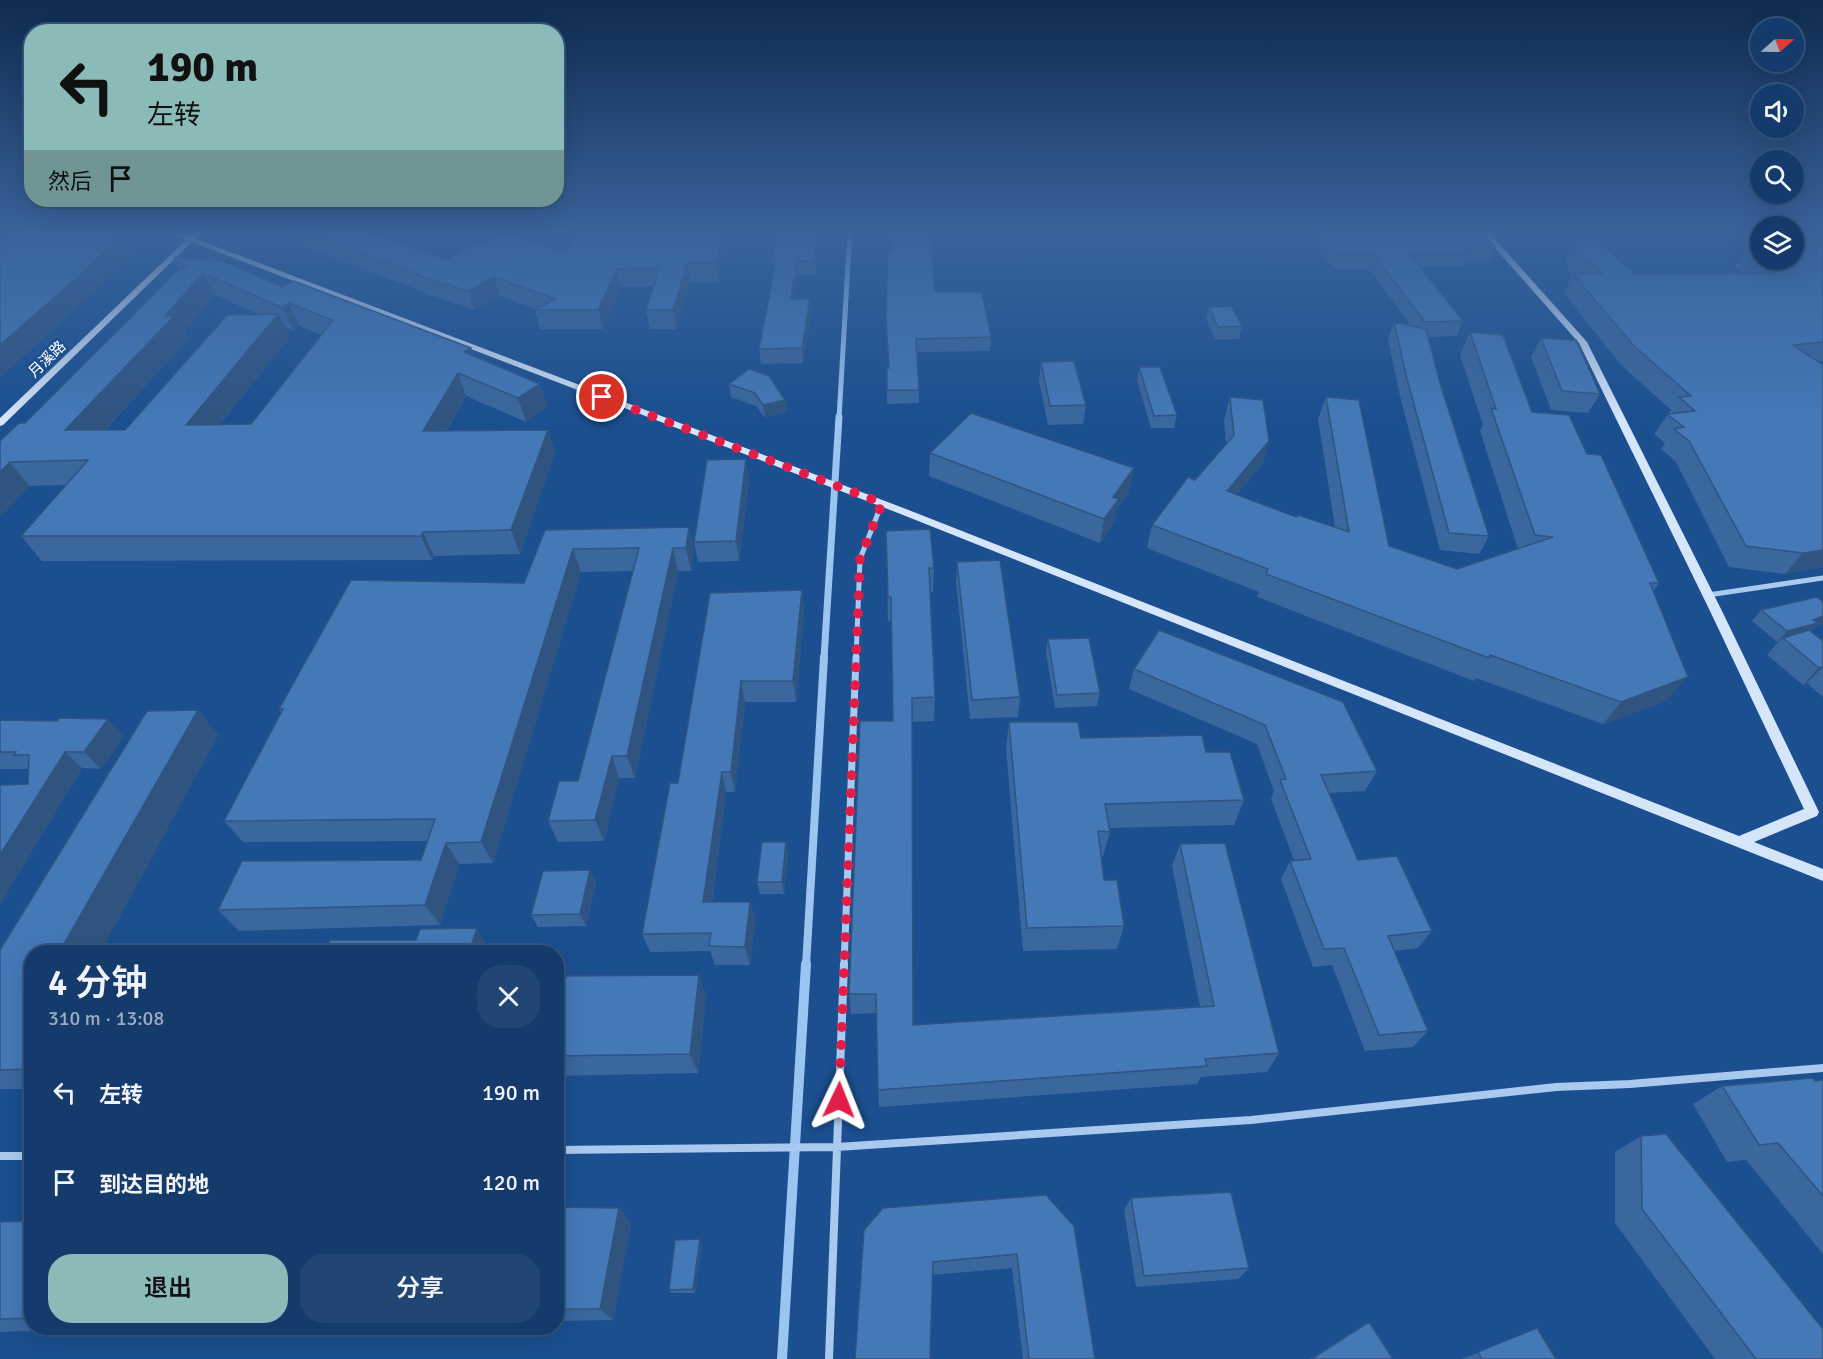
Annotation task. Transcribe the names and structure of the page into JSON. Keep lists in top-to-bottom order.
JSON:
{
  "streets": {
    "street": ["月溪路"]
  },
  "north": "right",
  "page": {
    "turn": ["190 m", "左转"],
    "then": "然后",
    "heading": ["4 分钟", "310 m · 13:08"],
    "list": [
      {
        "name": "左转",
        "value": "190 m"
      },
      {
        "name": "到达目的地",
        "value": "120 m"
      }
    ],
    "buttons": ["退出", "分享"]
  }
}
